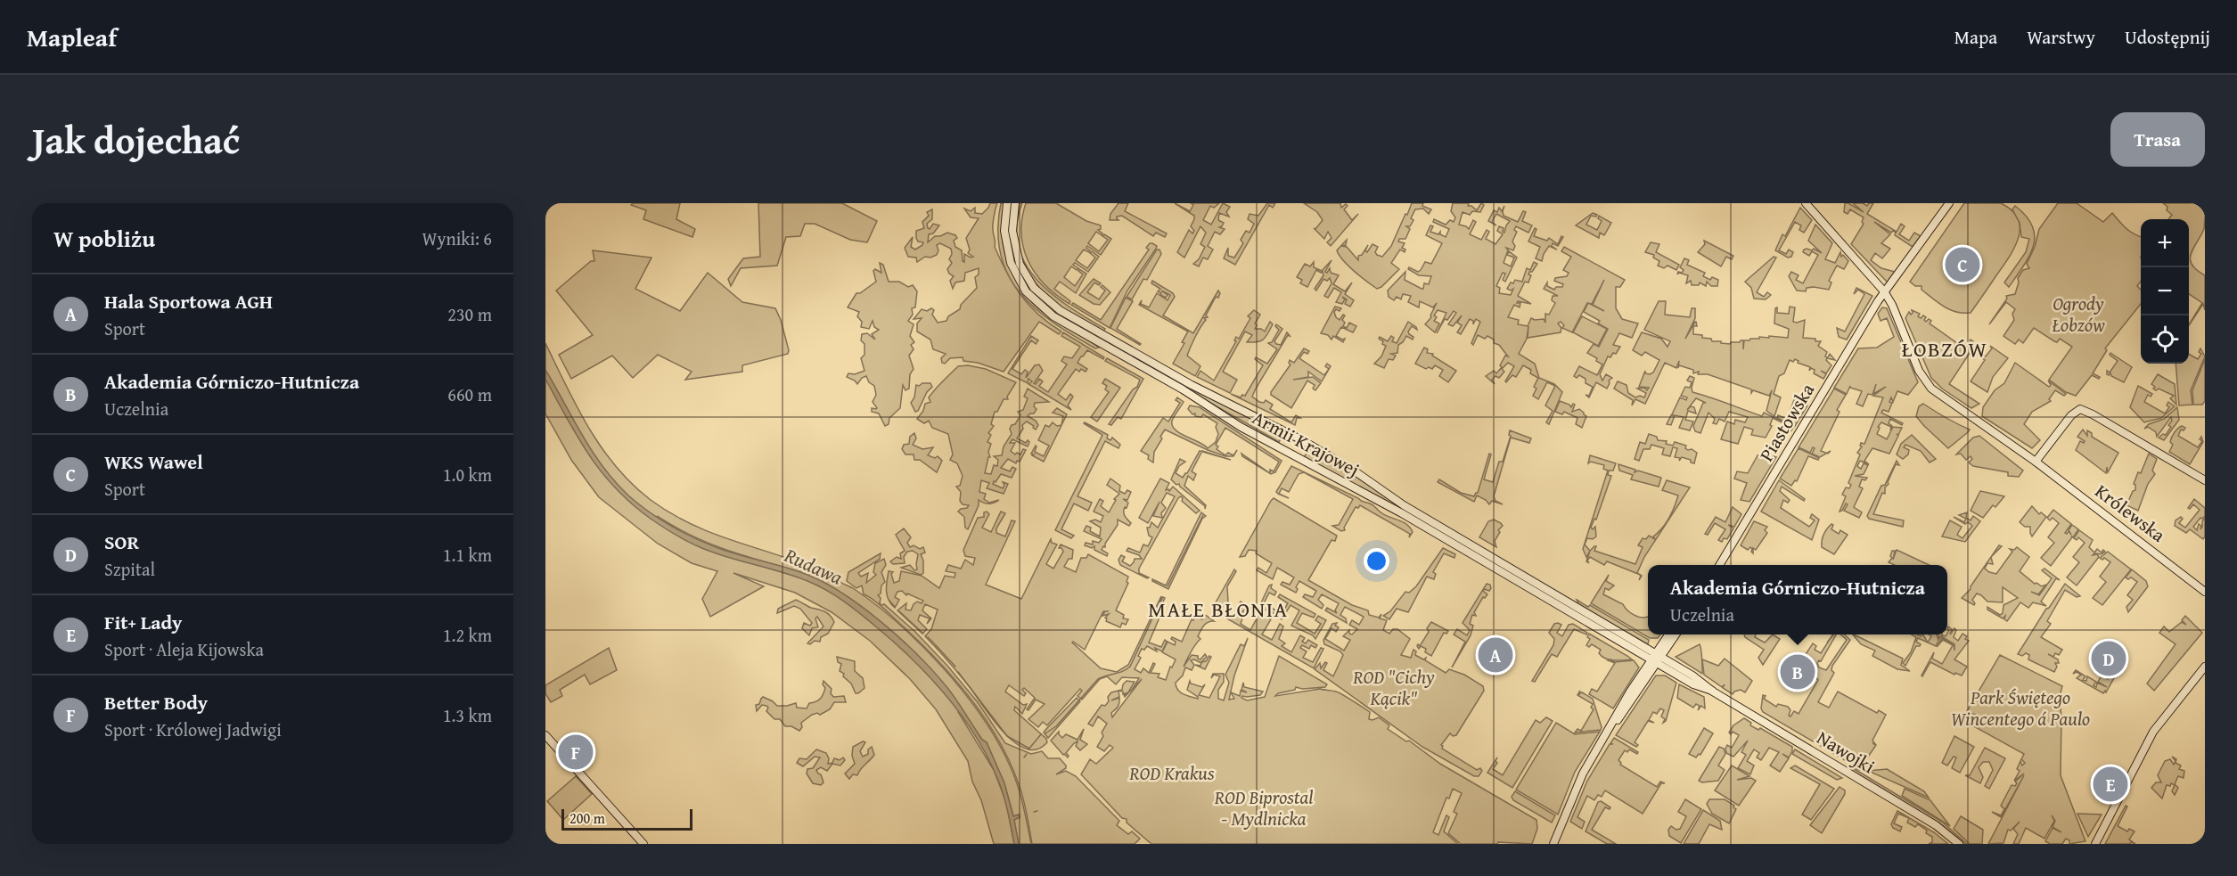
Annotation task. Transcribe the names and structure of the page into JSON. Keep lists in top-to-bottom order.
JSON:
{
  "streets": {
    "main road": [
      "Piastowska",
      "Armii Krajowej",
      "Królewska",
      "Nawojki"
    ]
  },
  "crossings": [
    ["Piastowska", "Królewska"],
    ["Armii Krajowej", "Nawojki"]
  ],
  "districts": ["ŁOBZÓW", "MAŁE BŁONIA"],
  "water": ["Rudawa"],
  "parks": [
    "Ogrody Łobzów",
    "ROD \"Cichy Kącik\"",
    "Park Świętego Wincentego á Paulo",
    "ROD Krakus",
    "ROD Biprostal - Mydlnicka"
  ],
  "scale_bar": "200 m",
  "page": {
    "header": "Mapleaf",
    "nav": ["Mapa", "Warstwy", "Udostępnij"],
    "title": "Jak dojechać",
    "buttons": "Trasa",
    "heading": ["W pobliżu", "Wyniki: 6"],
    "map_buttons": ["+", "−"],
    "pins": [
      "C",
      "A",
      "D",
      "B",
      "F",
      "E"
    ],
    "list": [
      {
        "mark": "A",
        "name": "Hala Sportowa AGH",
        "note": "Sport",
        "value": "230 m"
      },
      {
        "mark": "B",
        "name": "Akademia Górniczo-Hutnicza",
        "note": "Uczelnia",
        "value": "660 m"
      },
      {
        "mark": "C",
        "name": "WKS Wawel",
        "note": "Sport",
        "value": "1.0 km"
      },
      {
        "mark": "D",
        "name": "SOR",
        "note": "Szpital",
        "value": "1.1 km"
      },
      {
        "mark": "E",
        "name": "Fit+ Lady",
        "note": "Sport · Aleja Kijowska",
        "value": "1.2 km"
      },
      {
        "mark": "F",
        "name": "Better Body",
        "note": "Sport · Królowej Jadwigi",
        "value": "1.3 km"
      }
    ],
    "popup": ["Akademia Górniczo-Hutnicza", "Uczelnia"],
    "scale": "200 m"
  }
}
